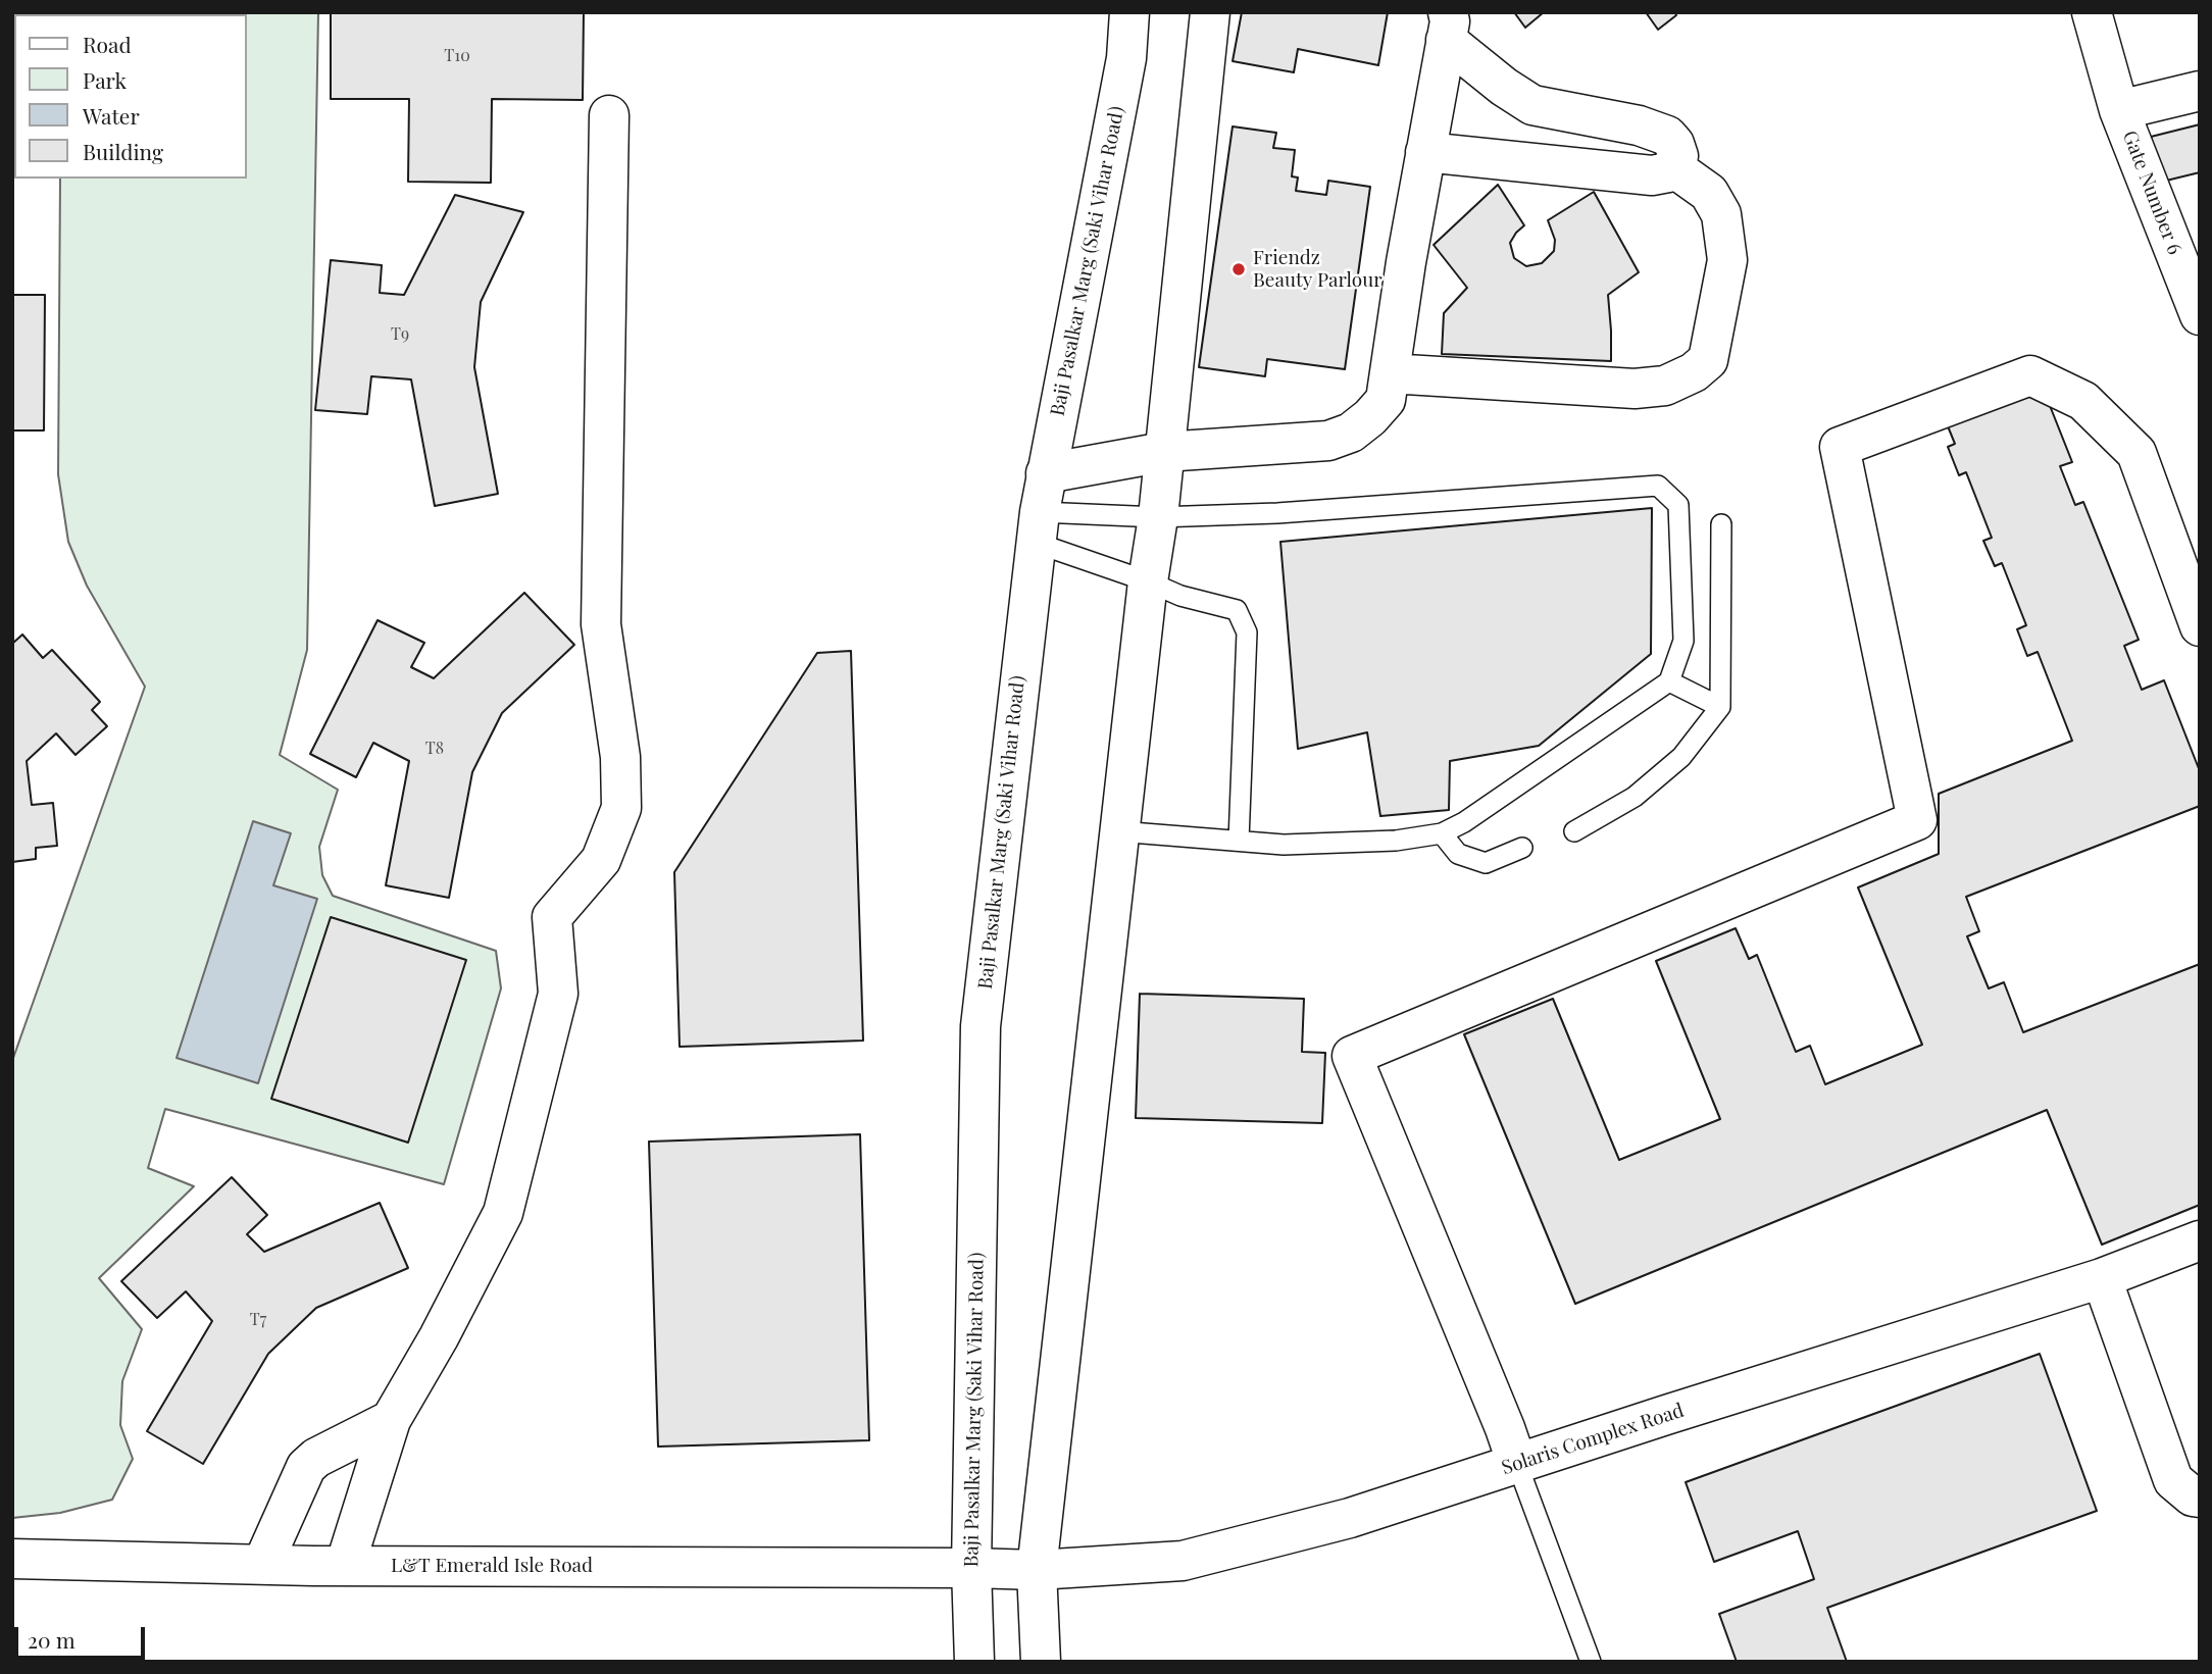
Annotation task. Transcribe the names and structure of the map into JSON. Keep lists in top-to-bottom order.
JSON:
{
  "streets": {
    "street": [
      "Gate Number 6",
      "Baji Pasalkar Marg (Saki Vihar Road)",
      "Solaris Complex Road",
      "L&T Emerald Isle Road"
    ]
  },
  "crossings": [
    ["Baji Pasalkar Marg (Saki Vihar Road)", "Solaris Complex Road"],
    ["Baji Pasalkar Marg (Saki Vihar Road)", "L&T Emerald Isle Road"],
    ["Solaris Complex Road", "L&T Emerald Isle Road"]
  ],
  "places": ["Friendz Beauty Parlour"],
  "house_numbers": [
    "T10",
    "T9",
    "T8",
    "T7"
  ],
  "legend": [
    "Road",
    "Park",
    "Water",
    "Building"
  ],
  "scale_bar": "20 m"
}
